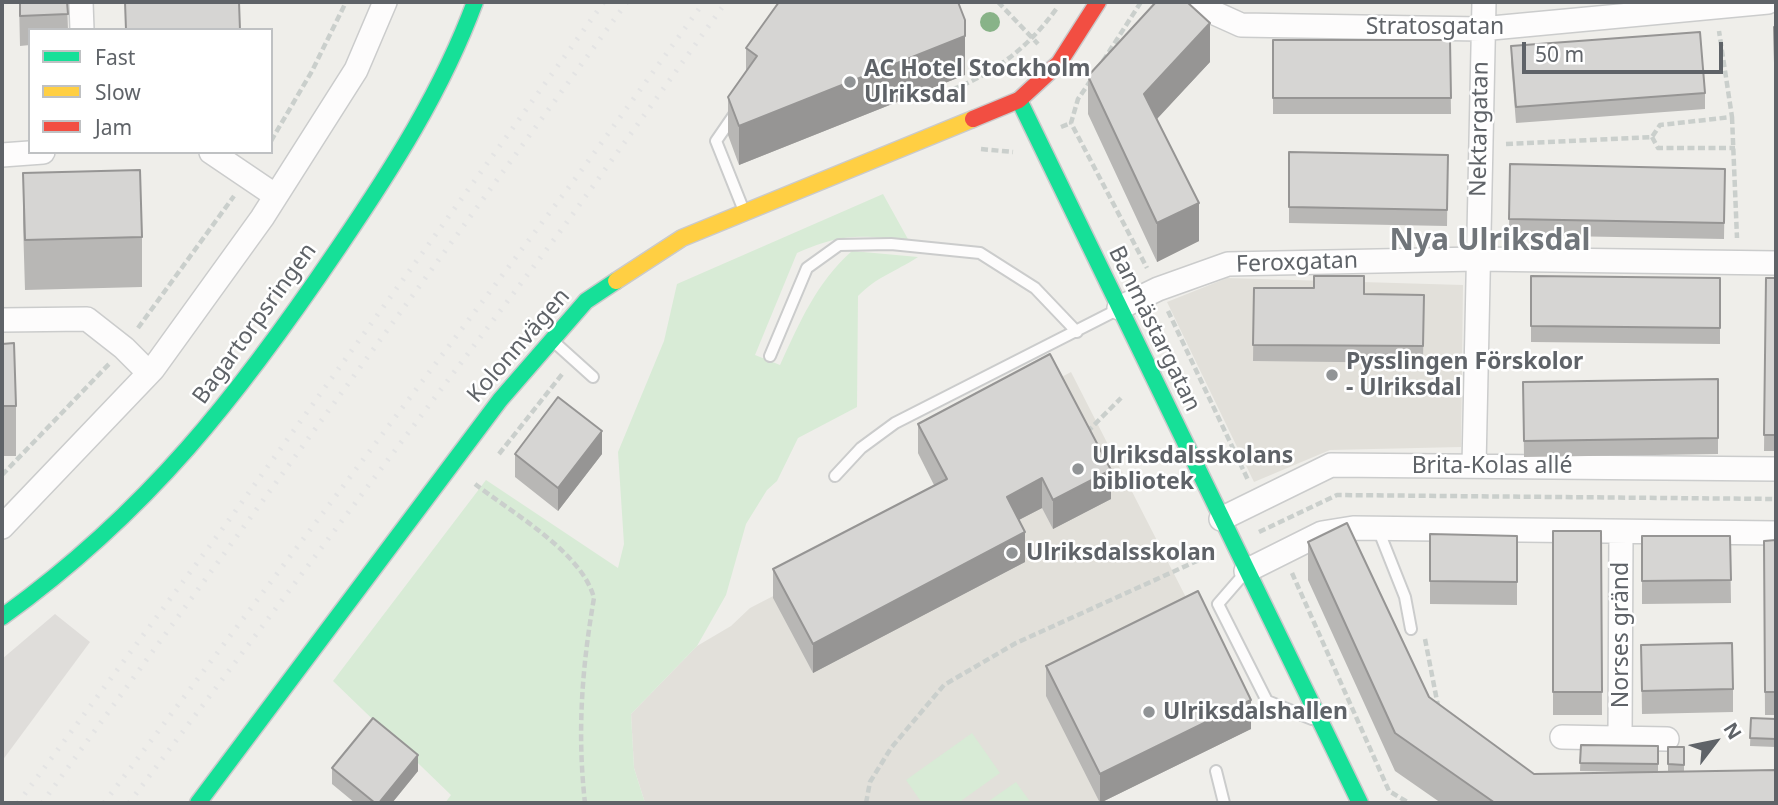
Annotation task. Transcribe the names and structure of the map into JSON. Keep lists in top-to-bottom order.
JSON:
{
  "streets": {
    "street": [
      "Stratosgatan",
      "Nektargatan",
      "Feroxgatan",
      "Bagartorpsringen",
      "Banmästargatan",
      "Kolonnvägen",
      "Brita-Kolas allé",
      "Norses gränd"
    ]
  },
  "crossings": [
    ["Stratosgatan", "Nektargatan"],
    ["Nektargatan", "Feroxgatan"],
    ["Nektargatan", "Brita-Kolas allé"],
    ["Feroxgatan", "Banmästargatan"],
    ["Banmästargatan", "Kolonnvägen"],
    ["Banmästargatan", "Brita-Kolas allé"]
  ],
  "districts": ["Nya Ulriksdal"],
  "places": [
    "AC Hotel Stockholm Ulriksdal",
    "Pysslingen Förskolor - Ulriksdal",
    "Ulriksdalsskolans bibliotek",
    "Ulriksdalsskolan",
    "Ulriksdalshallen"
  ],
  "legend": ["Fast", "Slow", "Jam"],
  "scale_bar": "50 m",
  "north": "top right"
}
